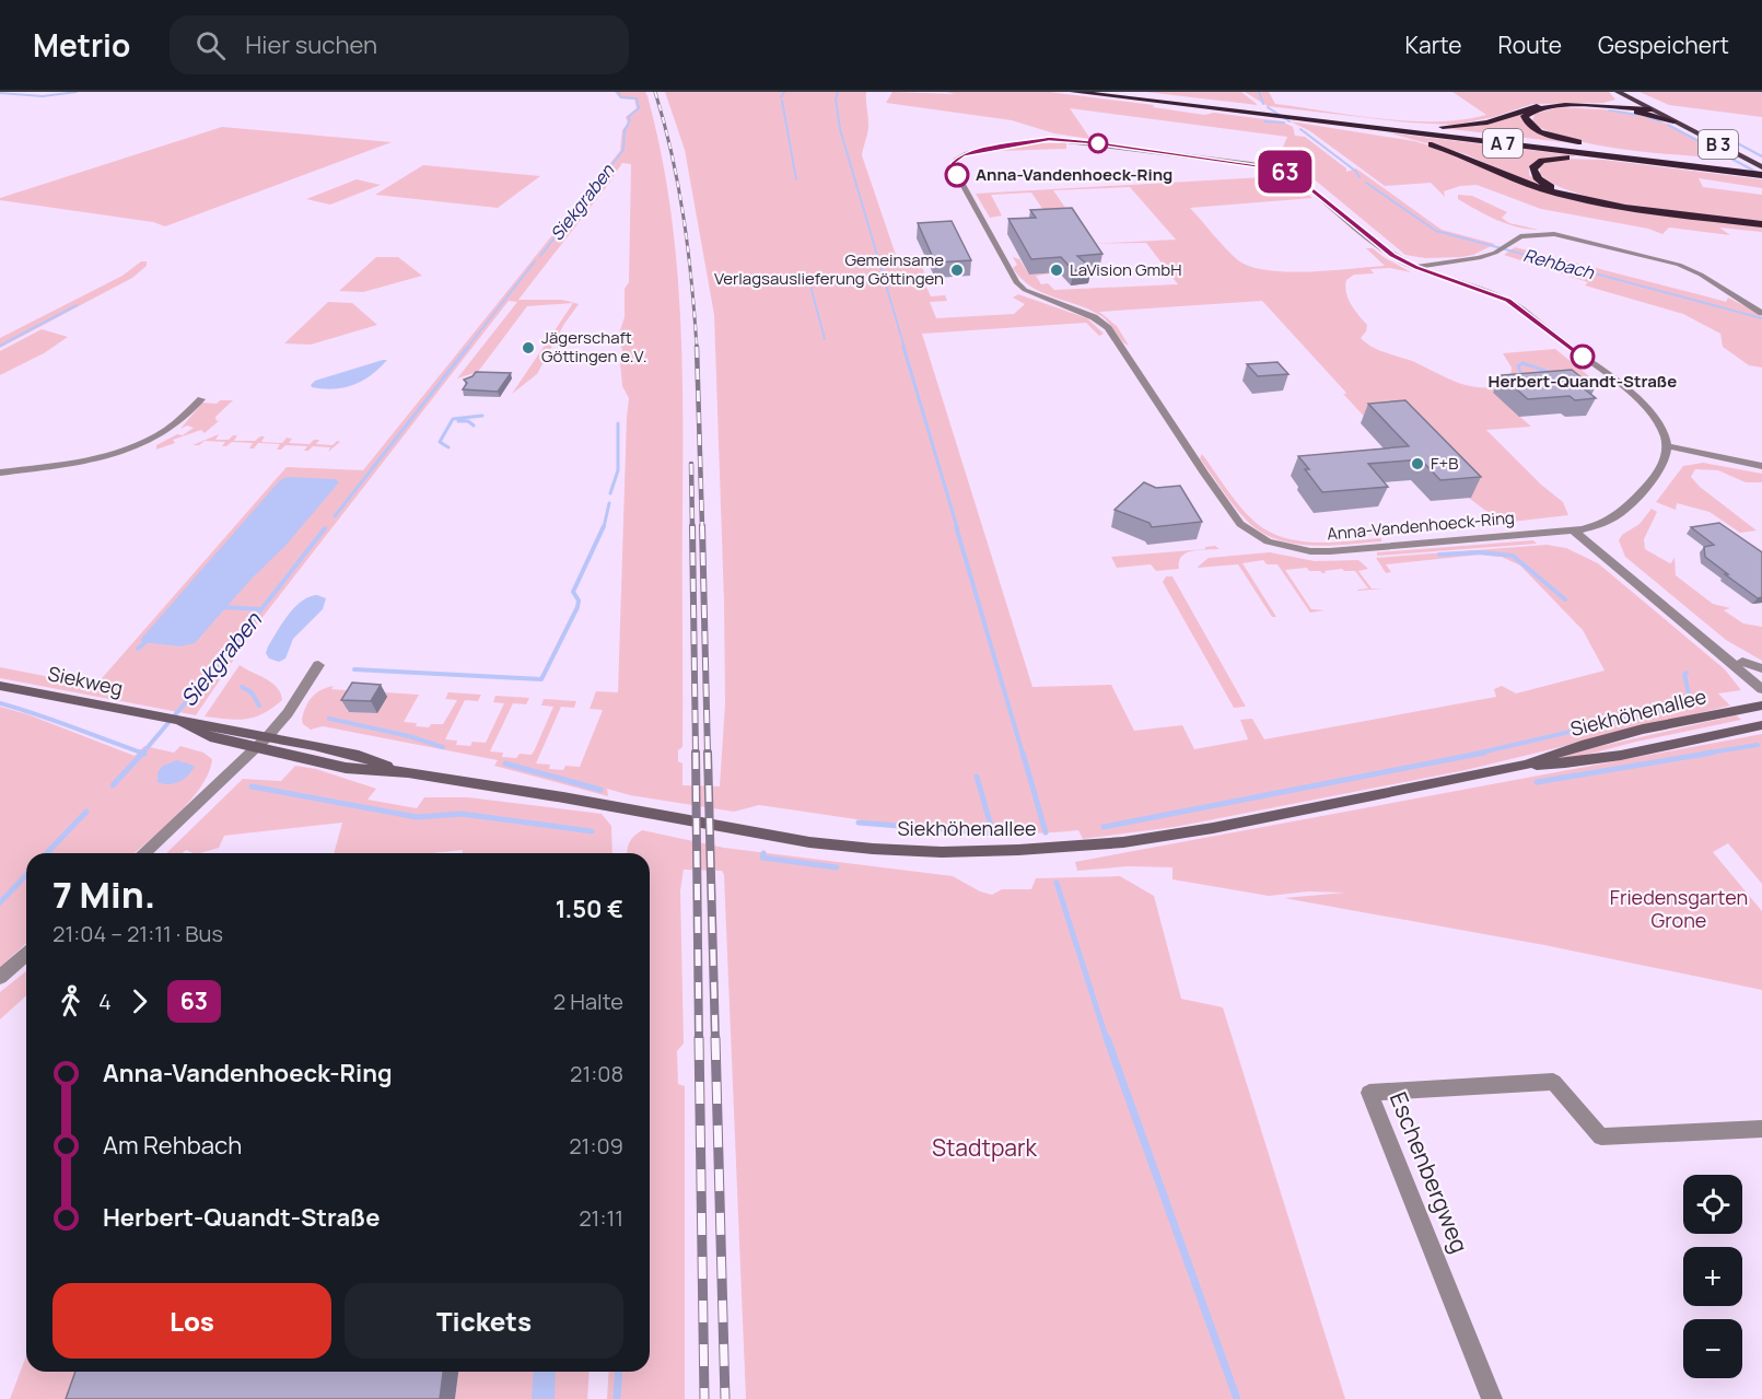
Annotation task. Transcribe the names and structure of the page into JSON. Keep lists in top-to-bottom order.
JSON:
{
  "streets": {
    "highway": ["A 7"],
    "main road": ["B 3", "Siekweg", "Siekhöhenallee"],
    "street": ["Anna-Vandenhoeck-Ring", "Eschenbergweg"]
  },
  "crossings": [
    ["A 7", "B 3"],
    ["Siekweg", "Siekhöhenallee"]
  ],
  "water": ["Siekgraben", "Rehbach"],
  "parks": ["Friedensgarten Grone", "Stadtpark"],
  "places": [
    "Anna-Vandenhoeck-Ring",
    "Gemeinsame Verlagsauslieferung Göttingen",
    "LaVision GmbH",
    "Jägerschaft Göttingen e.V.",
    "Herbert-Quandt-Straße",
    "F+B"
  ],
  "lines": ["bus line 63"],
  "page": {
    "header": "Metrio",
    "search": "Hier suchen",
    "nav": ["Karte", "Route", "Gespeichert"],
    "on_map": "63",
    "heading": ["7 Min.", "21:04 – 21:11 · Bus", "1.50 €"],
    "legs": ["4", "63", "2 Halte"],
    "list": [
      {
        "name": "Anna-Vandenhoeck-Ring",
        "value": "21:08"
      },
      {
        "name": "Am Rehbach",
        "value": "21:09"
      },
      {
        "name": "Herbert-Quandt-Straße",
        "value": "21:11"
      }
    ],
    "map_buttons": ["+", "−"],
    "buttons": ["Los", "Tickets"]
  }
}
